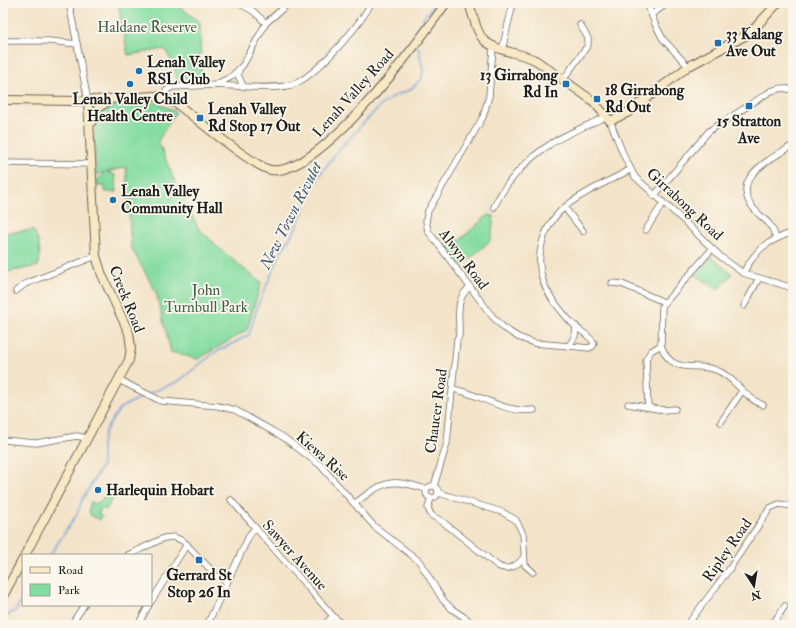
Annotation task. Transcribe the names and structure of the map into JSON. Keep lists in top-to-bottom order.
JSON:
{
  "streets": {
    "street": [
      "Lenah Valley Road",
      "Girrabong Road",
      "Alwyn Road",
      "Creek Road",
      "Chaucer Road",
      "Kiewa Rise",
      "Ripley Road",
      "Sawyer Avenue"
    ]
  },
  "crossings": [
    ["Lenah Valley Road", "Creek Road"],
    ["Girrabong Road", "Alwyn Road"],
    ["Alwyn Road", "Chaucer Road"],
    ["Creek Road", "Kiewa Rise"]
  ],
  "water": ["New Town Rivulet"],
  "parks": ["Haldane Reserve", "John Turnbull Park"],
  "places": {
    "transit": [
      "33 Kalang Ave Out",
      "13 Girrabong Rd In",
      "18 Girrabong Rd Out",
      "15 Stratton Ave",
      "Lenah Valley Rd Stop 17 Out",
      "Gerrard St Stop 26 In"
    ],
    "other": [
      "Lenah Valley RSL Club",
      "Lenah Valley Child Health Centre",
      "Lenah Valley Community Hall",
      "Harlequin Hobart"
    ]
  },
  "legend": ["Road", "Park"],
  "north": "bottom"
}
